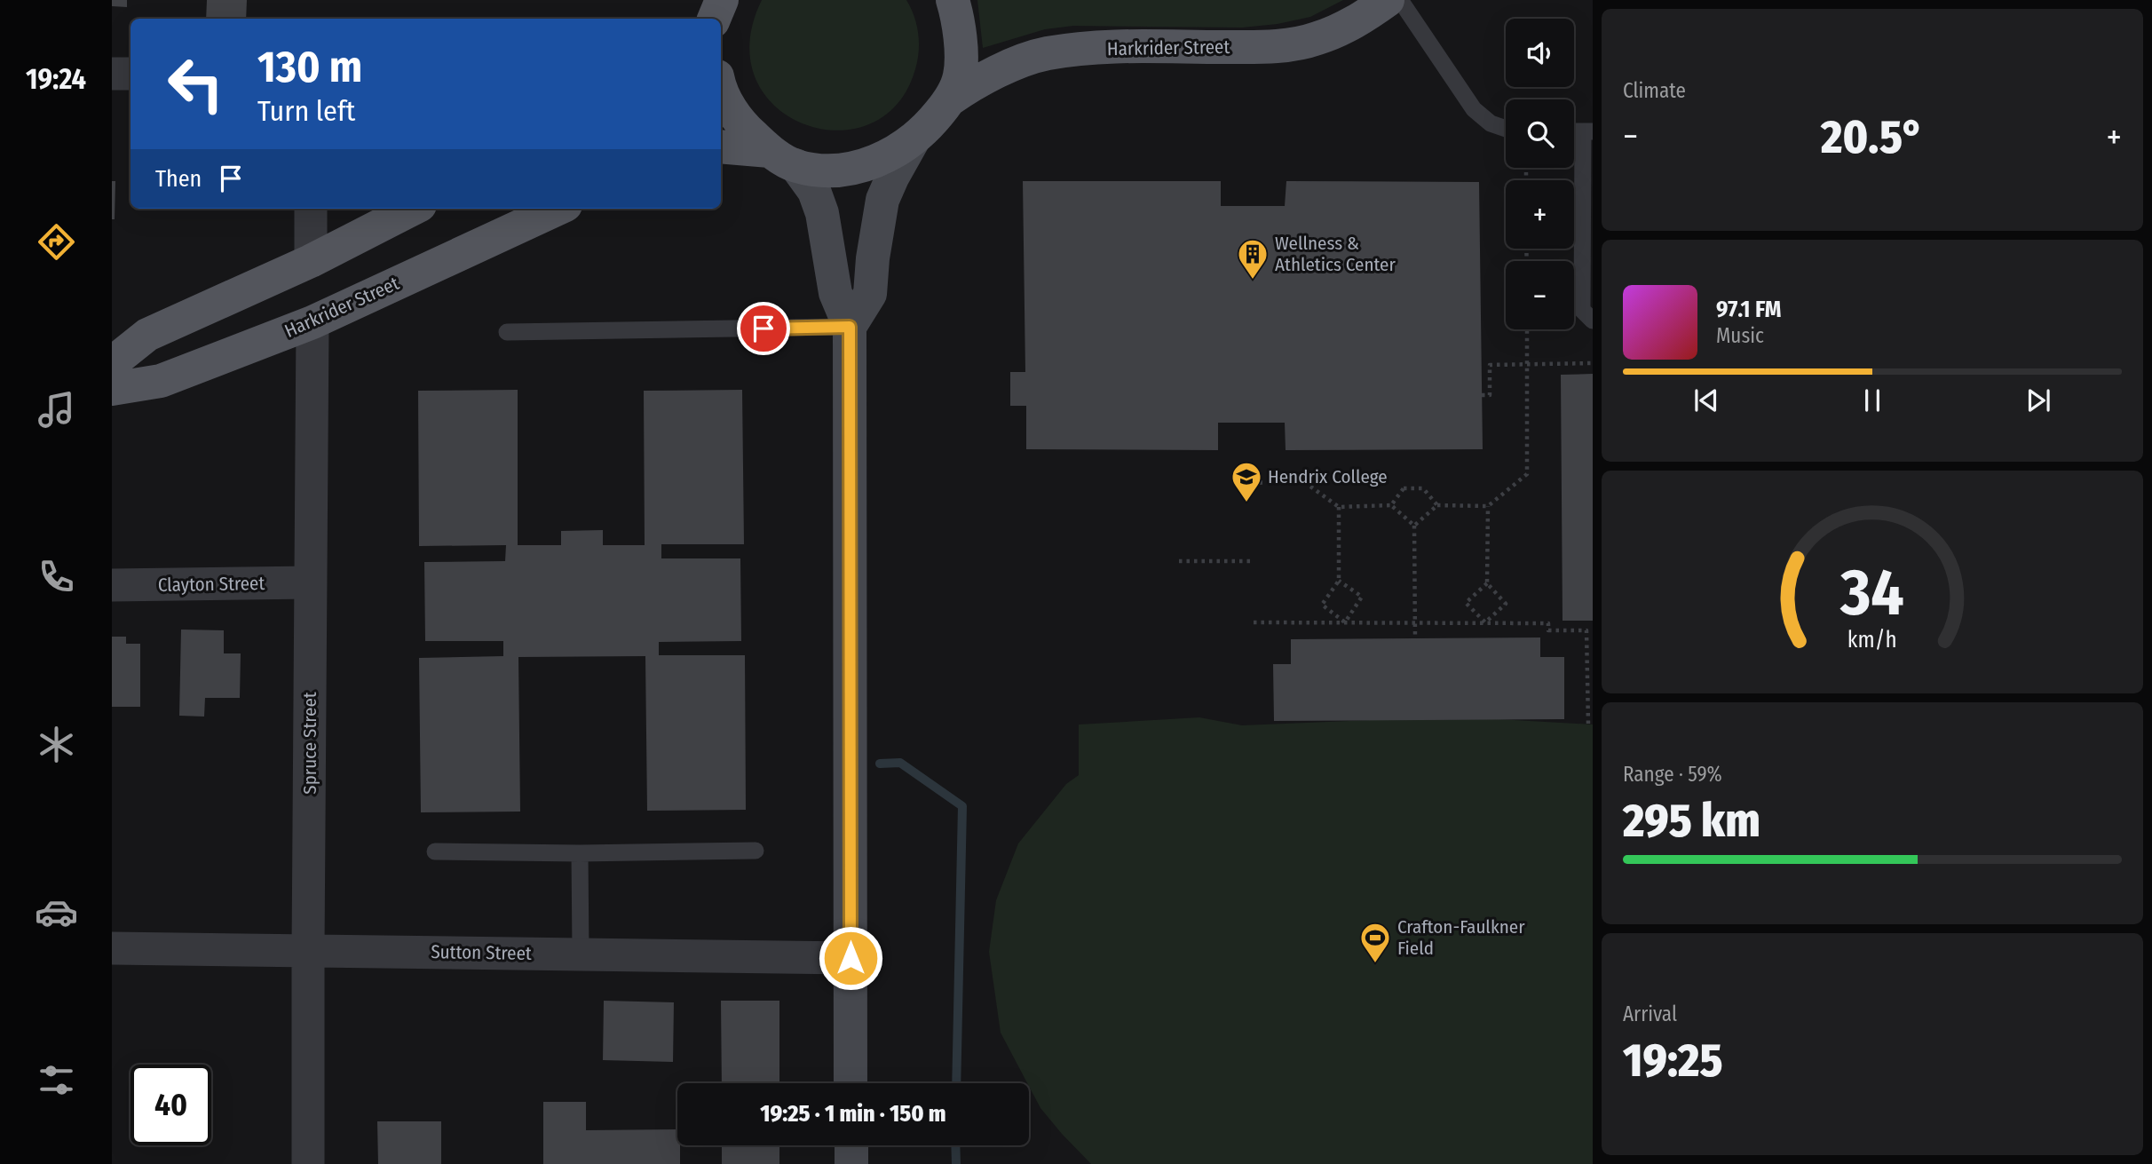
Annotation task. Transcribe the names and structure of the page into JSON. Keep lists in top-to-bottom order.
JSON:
{
  "streets": {
    "main road": ["Harkrider Street"],
    "street": ["Clayton Street", "Spruce Street", "Sutton Street"]
  },
  "crossings": [
    ["Harkrider Street", "Spruce Street"],
    ["Clayton Street", "Spruce Street"],
    ["Spruce Street", "Sutton Street"]
  ],
  "places": {
    "building": ["Wellness & Athletics Center"],
    "school or university": ["Hendrix College"],
    "sports": ["Crafton-Faulkner Field"]
  },
  "page": {
    "tabs": "19:24",
    "tile": [
      "Climate",
      ["Range · 59%", "295 km"],
      ["Arrival", "19:25"]
    ],
    "map_buttons": ["+", "−"],
    "turn": ["130 m", "Turn left"],
    "heat": ["−", "20.5°", "+"],
    "then": "Then",
    "song": ["97.1 FM", "Music"],
    "limit": "40",
    "trip": "19:25 · 1 min · 150 m",
    "gauge": ["34", "km/h"]
  }
}
